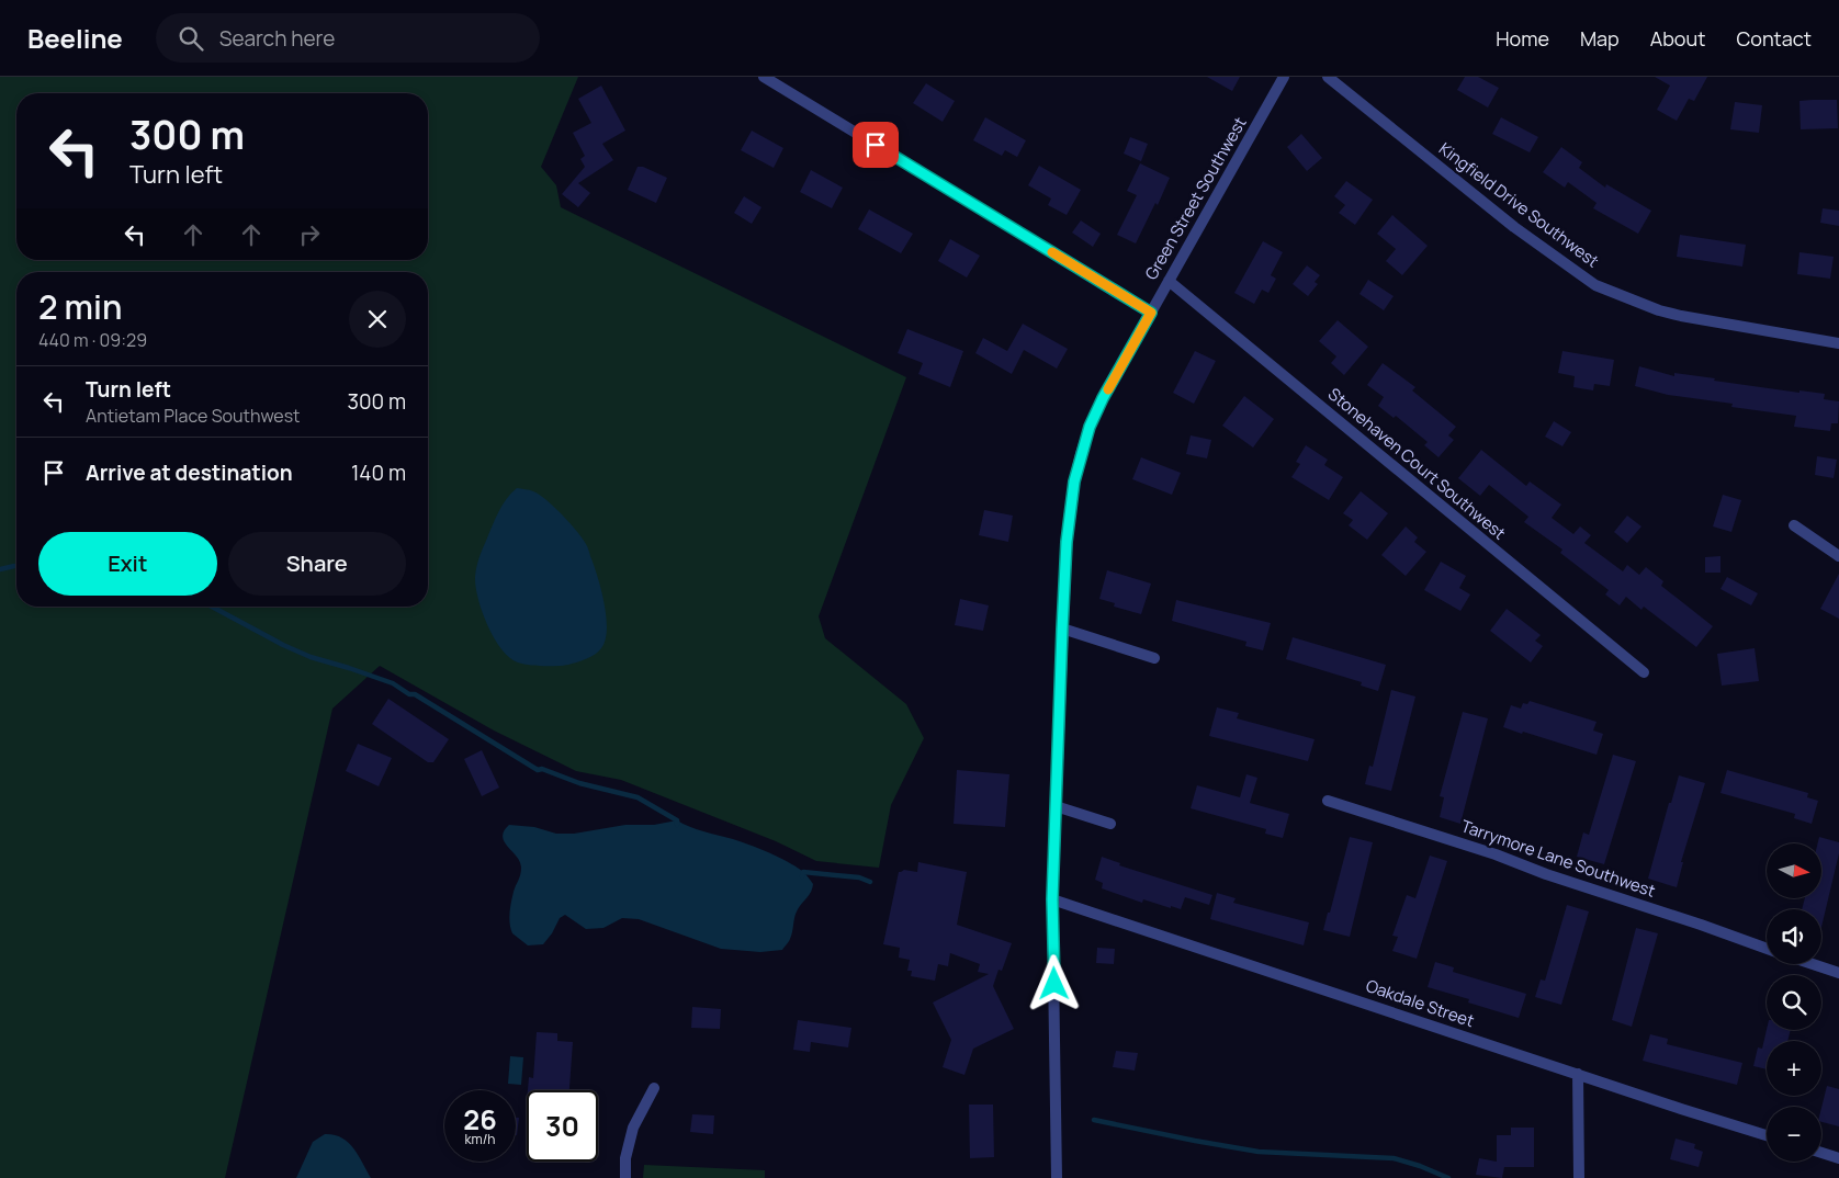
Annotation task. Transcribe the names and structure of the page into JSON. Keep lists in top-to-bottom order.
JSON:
{
  "streets": {
    "street": [
      "Green Street Southwest",
      "Kingfield Drive Southwest",
      "Stonehaven Court Southwest",
      "Tarrymore Lane Southwest",
      "Oakdale Street"
    ]
  },
  "crossings": [
    ["Green Street Southwest", "Stonehaven Court Southwest"],
    ["Green Street Southwest", "Oakdale Street"]
  ],
  "north": "right",
  "page": {
    "header": "Beeline",
    "search": "Search here",
    "nav": [
      "Home",
      "Map",
      "About",
      "Contact"
    ],
    "turn": ["300 m", "Turn left"],
    "heading": ["2 min", "440 m · 09:29"],
    "list": [
      {
        "name": "Turn left",
        "note": "Antietam Place Southwest",
        "value": "300 m"
      },
      {
        "name": "Arrive at destination",
        "value": "140 m"
      }
    ],
    "buttons": ["Exit", "Share"],
    "map_buttons": ["+", "−"],
    "speed": "26 km/h",
    "limit": "30"
  }
}
